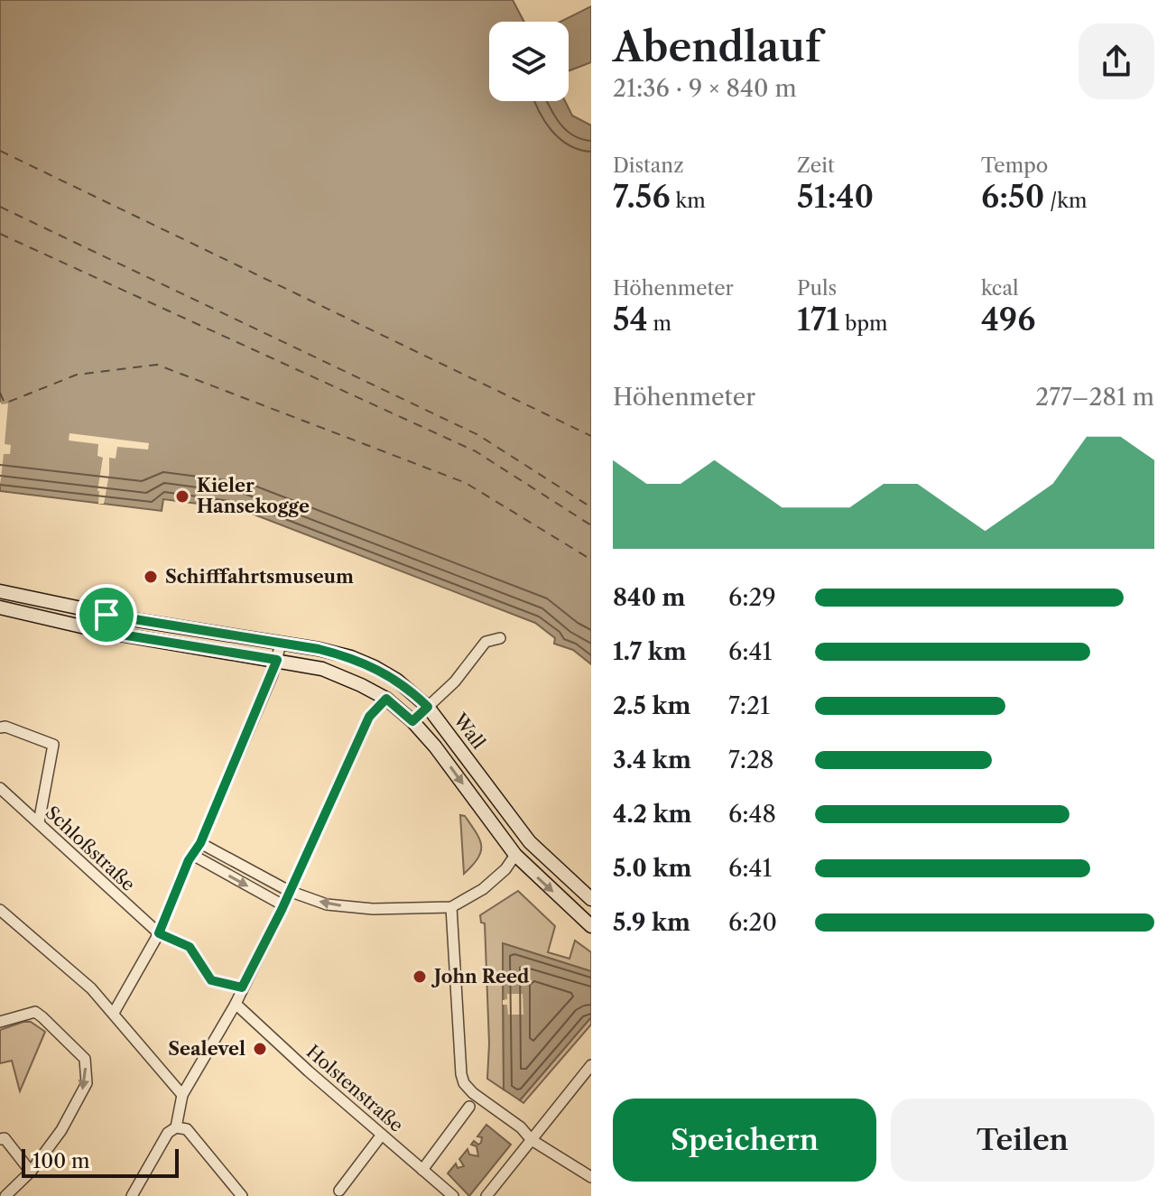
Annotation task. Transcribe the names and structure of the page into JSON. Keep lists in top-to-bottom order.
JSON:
{
  "streets": {
    "main road": ["Wall"],
    "street": ["Schloßstraße", "Holstenstraße"]
  },
  "places": [
    "Kieler Hansekogge",
    "Schifffahrtsmuseum",
    "John Reed",
    "Sealevel"
  ],
  "scale_bar": "100 m",
  "page": {
    "heading": ["Abendlauf", "21:36 · 9 × 840 m"],
    "stats": [
      ["Distanz", "7.56 km"],
      ["Zeit", "51:40"],
      ["Tempo", "6:50 /km"],
      ["Höhenmeter", "54 m"],
      ["Puls", "171 bpm"],
      ["kcal", "496"]
    ],
    "chart": ["Höhenmeter", "277–281 m"],
    "list": [
      {
        "name": "840 m",
        "note": "6:29"
      },
      {
        "name": "1.7 km",
        "note": "6:41"
      },
      {
        "name": "2.5 km",
        "note": "7:21"
      },
      {
        "name": "3.4 km",
        "note": "7:28"
      },
      {
        "name": "4.2 km",
        "note": "6:48"
      },
      {
        "name": "5.0 km",
        "note": "6:41"
      },
      {
        "name": "5.9 km",
        "note": "6:20"
      }
    ],
    "buttons": ["Speichern", "Teilen"],
    "scale": "100 m"
  }
}
